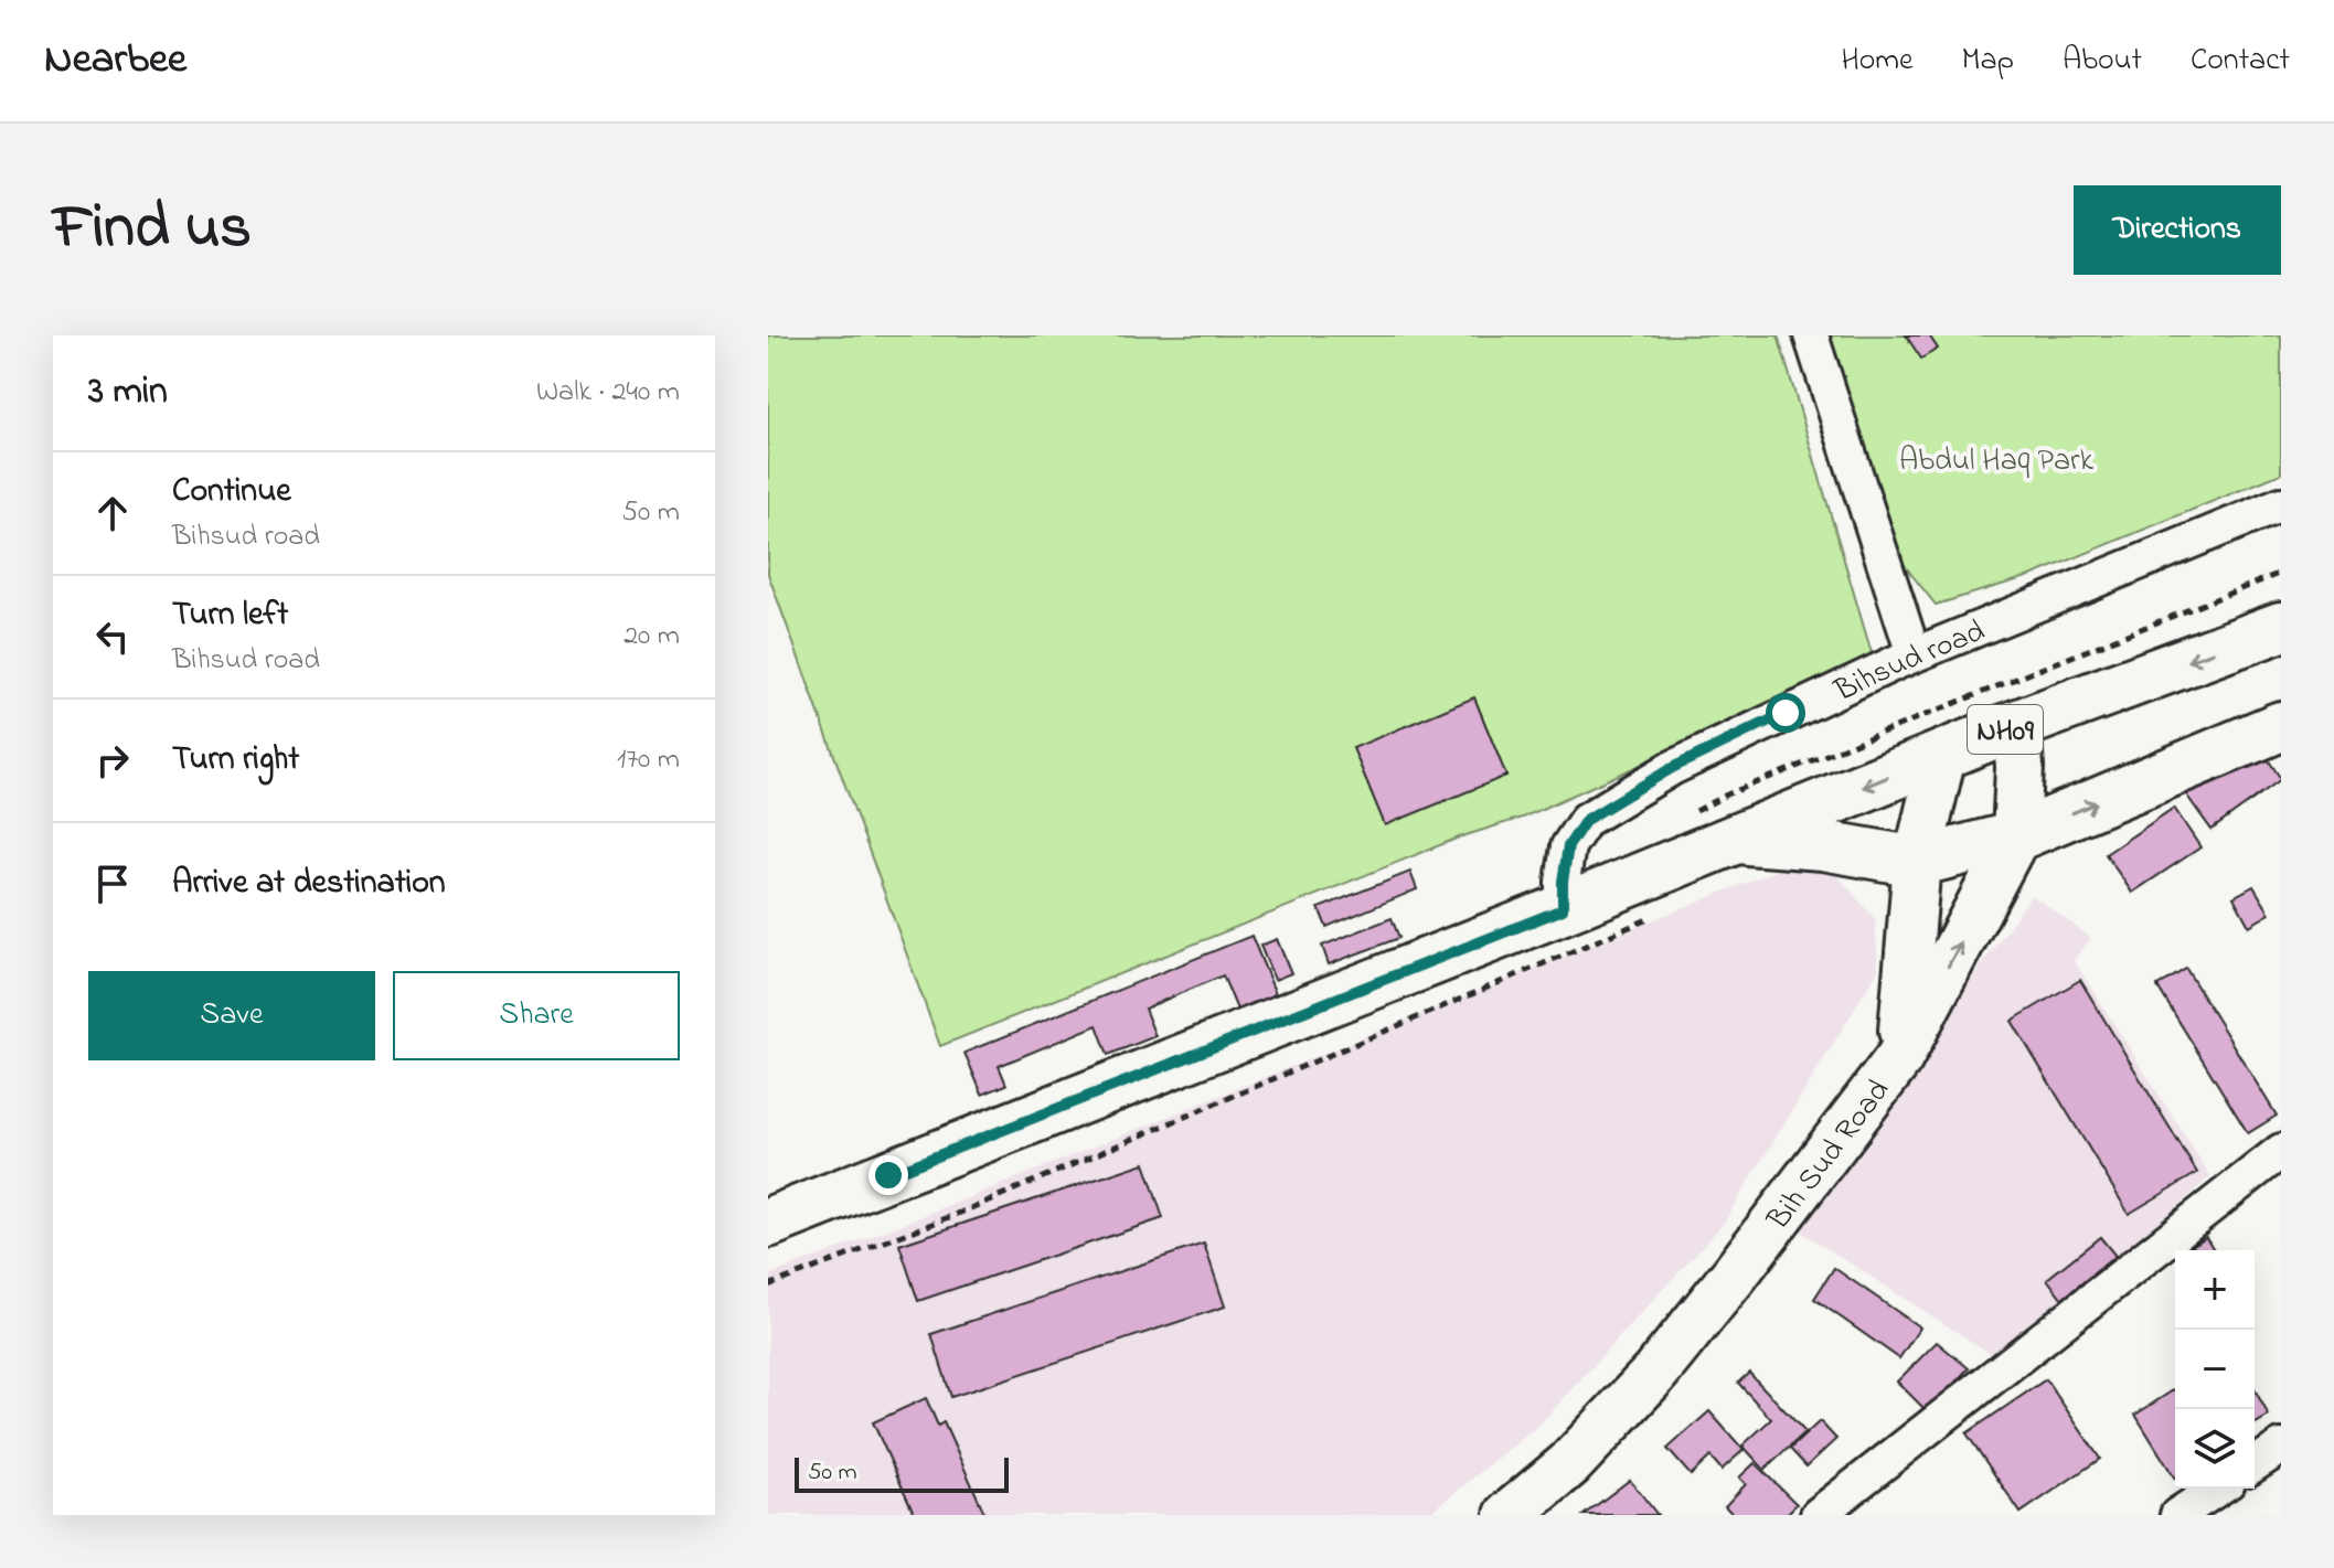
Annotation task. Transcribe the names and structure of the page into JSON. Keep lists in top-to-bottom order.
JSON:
{
  "streets": {
    "main road": ["NH09", "Bih Sud Road"],
    "street": ["Bihsud road"]
  },
  "crossings": [
    ["Bihsud road", "NH09"],
    ["NH09", "Bih Sud Road"]
  ],
  "parks": ["Abdul Haq Park"],
  "scale_bar": "50 m",
  "page": {
    "header": "Nearbee",
    "nav": [
      "Home",
      "Map",
      "About",
      "Contact"
    ],
    "title": "Find us",
    "buttons": [
      "Directions",
      ["Save", "Share"]
    ],
    "heading": ["3 min", "Walk · 240 m"],
    "list": [
      ["Continue", "Bihsud road", "50 m"],
      ["Turn left", "Bihsud road", "20 m"],
      ["Turn right", "170 m"],
      "Arrive at destination"
    ],
    "map_buttons": ["+", "−"],
    "scale": "50 m"
  }
}
